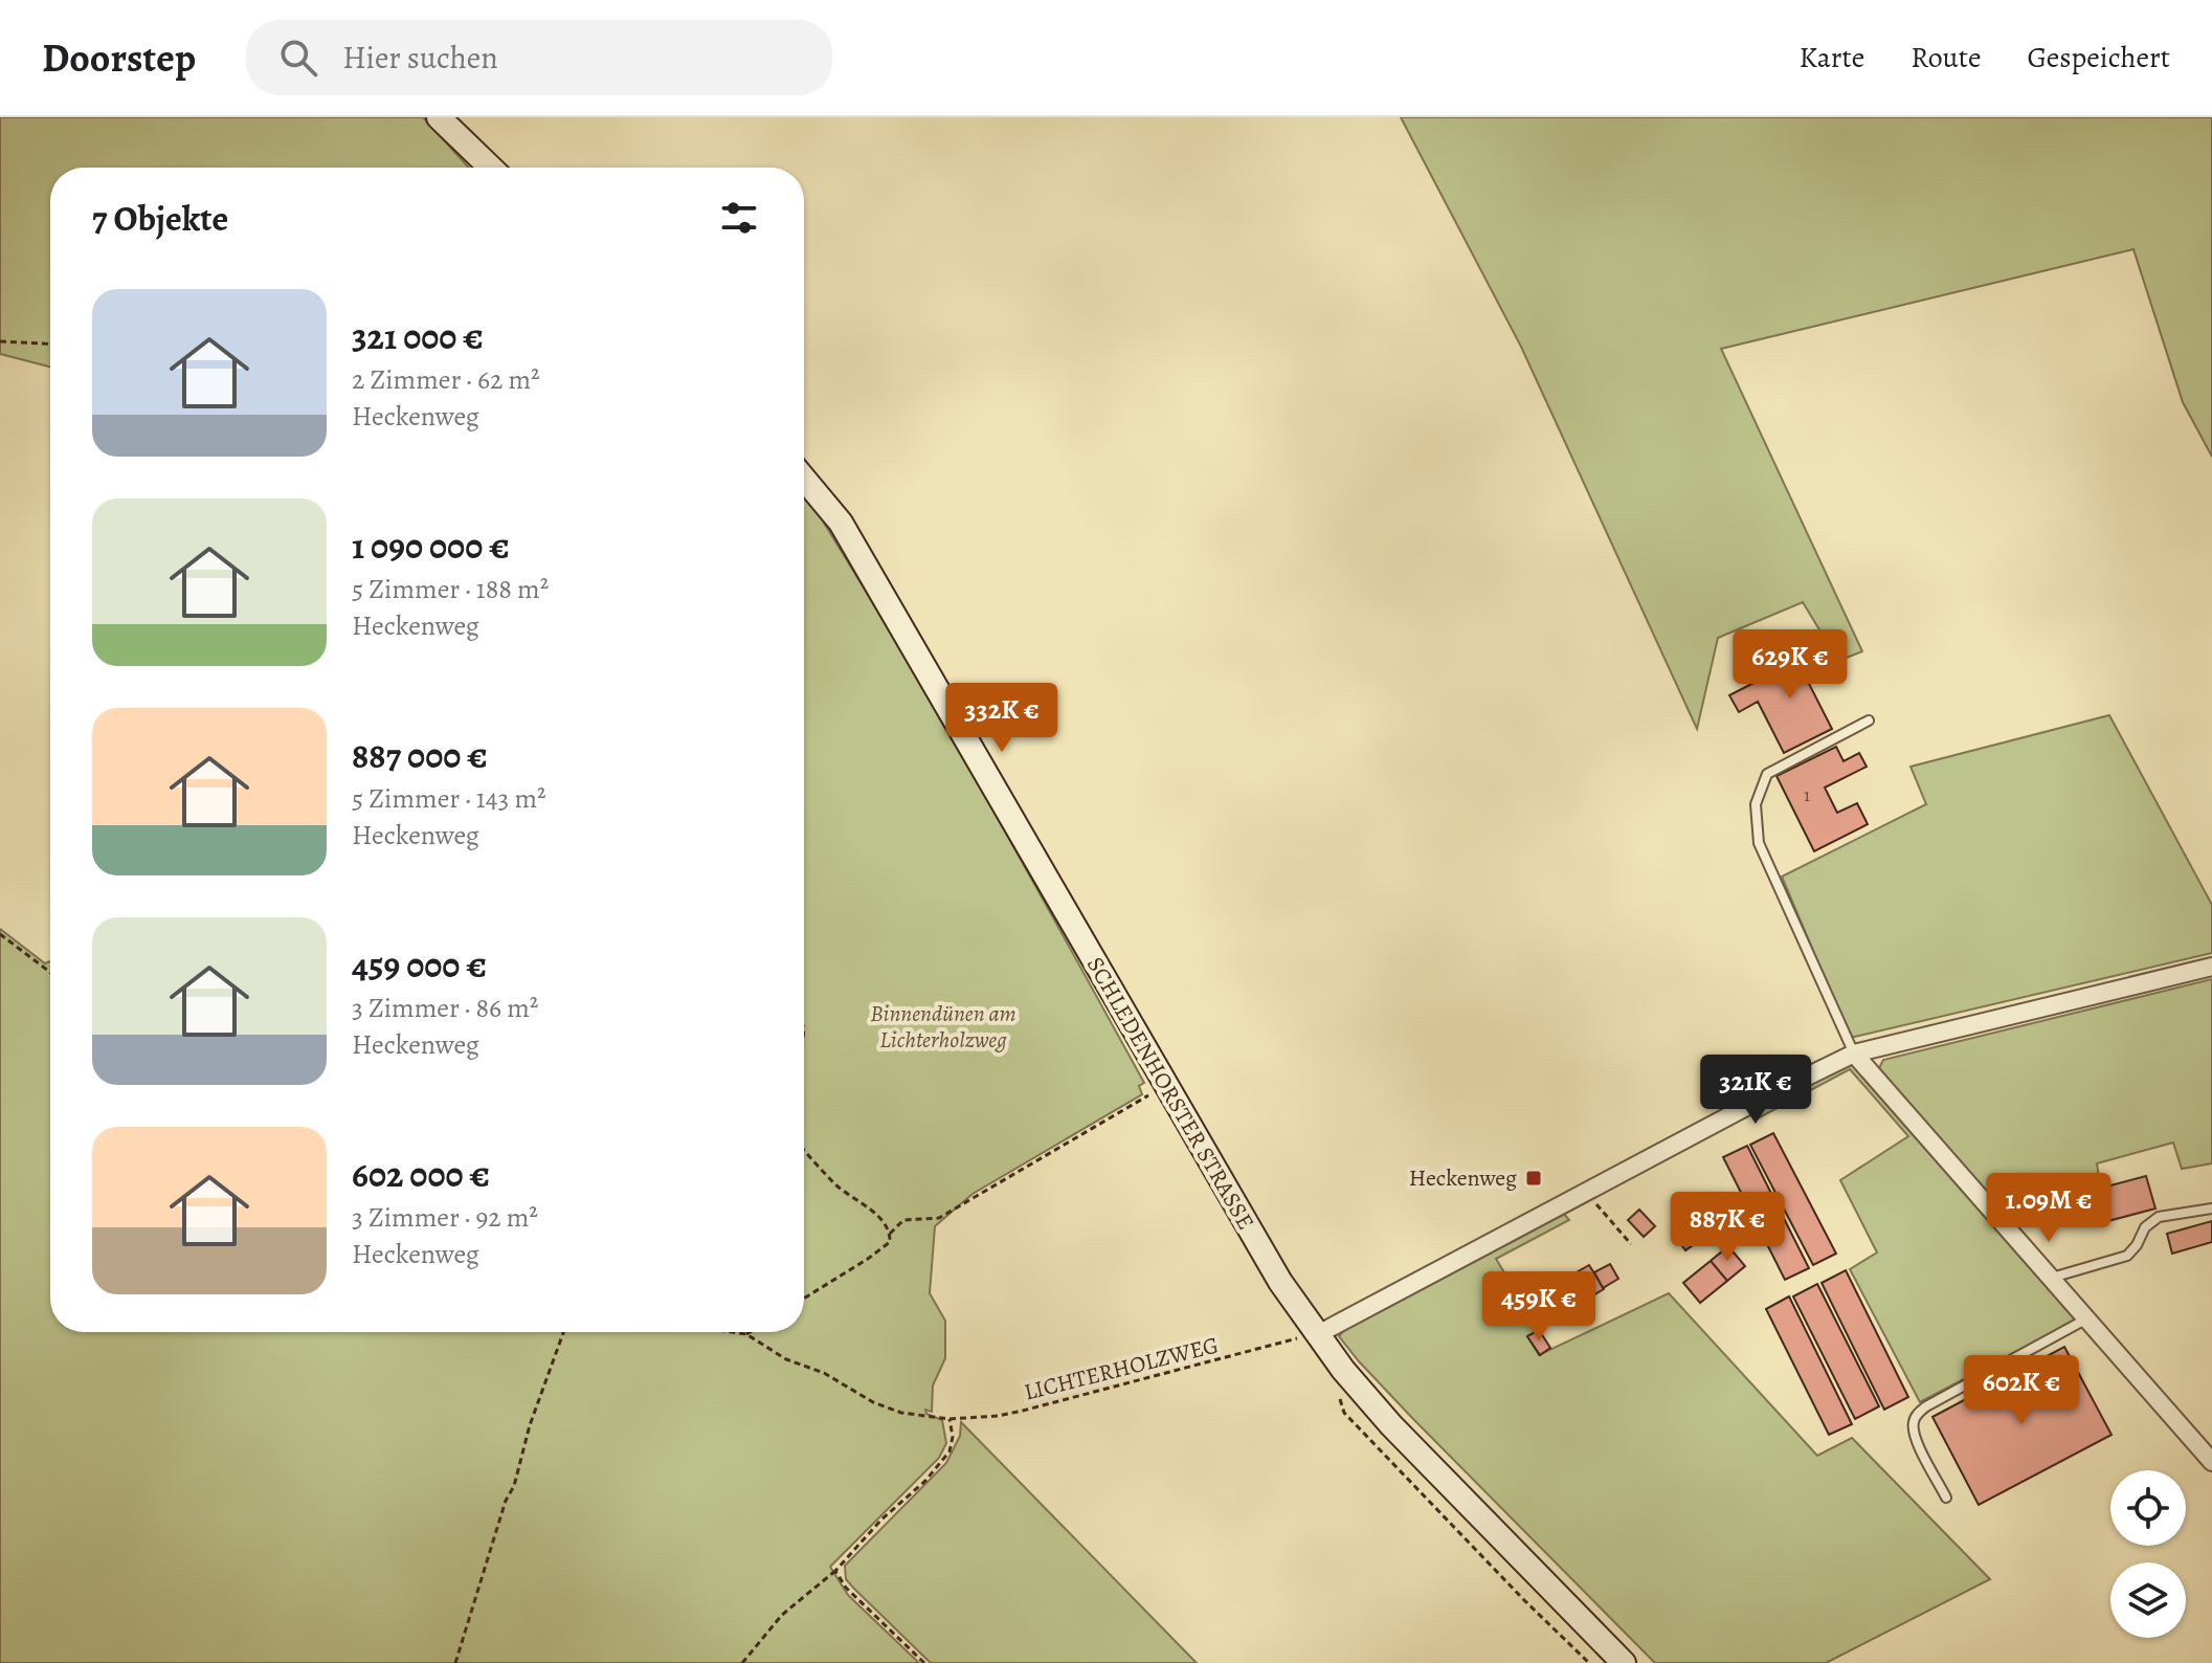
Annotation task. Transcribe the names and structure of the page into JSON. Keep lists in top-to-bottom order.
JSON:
{
  "streets": {
    "street": ["SCHLEDENHORSTER STRASSE"],
    "path": ["LICHTERHOLZWEG"]
  },
  "crossings": [
    ["SCHLEDENHORSTER STRASSE", "LICHTERHOLZWEG"]
  ],
  "parks": ["Binnendünen am Lichterholzweg"],
  "places": {
    "transit": ["Heckenweg"]
  },
  "house_numbers": ["1"],
  "page": {
    "header": "Doorstep",
    "search": "Hier suchen",
    "nav": ["Karte", "Route", "Gespeichert"],
    "heading": "7 Objekte",
    "list": [
      {
        "name": "321 000 €",
        "note": "2 Zimmer · 62 m² · Heckenweg"
      },
      {
        "name": "1 090 000 €",
        "note": "5 Zimmer · 188 m² · Heckenweg"
      },
      {
        "name": "887 000 €",
        "note": "5 Zimmer · 143 m² · Heckenweg"
      },
      {
        "name": "459 000 €",
        "note": "3 Zimmer · 86 m² · Heckenweg"
      },
      {
        "name": "602 000 €",
        "note": "3 Zimmer · 92 m² · Heckenweg"
      }
    ],
    "price": [
      "629K €",
      "332K €",
      "321K €",
      "1.09M €",
      "887K €",
      "459K €",
      "602K €"
    ]
  }
}
